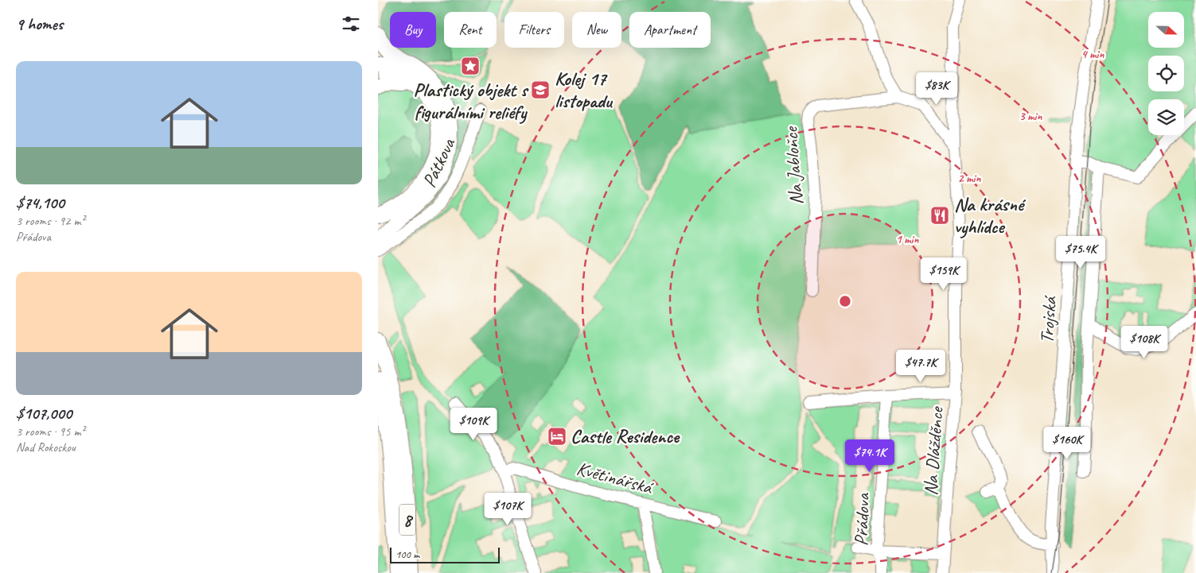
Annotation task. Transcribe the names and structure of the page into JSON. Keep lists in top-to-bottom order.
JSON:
{
  "streets": {
    "main road": ["8"],
    "street": [
      "Pátkova",
      "Na Jabloňce",
      "Trojská",
      "Na Dlážděnce",
      "Květinářská",
      "Přádova"
    ]
  },
  "crossings": [
    ["Na Jabloňce", "Na Dlážděnce"]
  ],
  "places": {
    "place": ["Plastický objekt s figurálními reliéfy"],
    "school or university": ["Kolej 17 listopadu"],
    "restaurant": ["Na krásné vyhlídce"],
    "hotel": ["Castle Residence"]
  },
  "scale_bar": "100 m",
  "north": "right",
  "page": {
    "heading": "9 homes",
    "chip": [
      "Buy",
      "Rent",
      "Filters",
      "New",
      "Apartment"
    ],
    "list": [
      {
        "name": "$74,100",
        "note": "3 rooms · 92 m² · Přádova"
      },
      {
        "name": "$107,000",
        "note": "3 rooms · 95 m² · Nad Rokoskou"
      }
    ],
    "price": [
      "$83K",
      "$75.4K",
      "$159K",
      "$108K",
      "$47.7K",
      "$109K",
      "$160K",
      "$74.1K",
      "$107K"
    ],
    "scale": "100 m"
  },
  "rings": [
    "4 min",
    "3 min",
    "2 min",
    "1 min"
  ]
}
